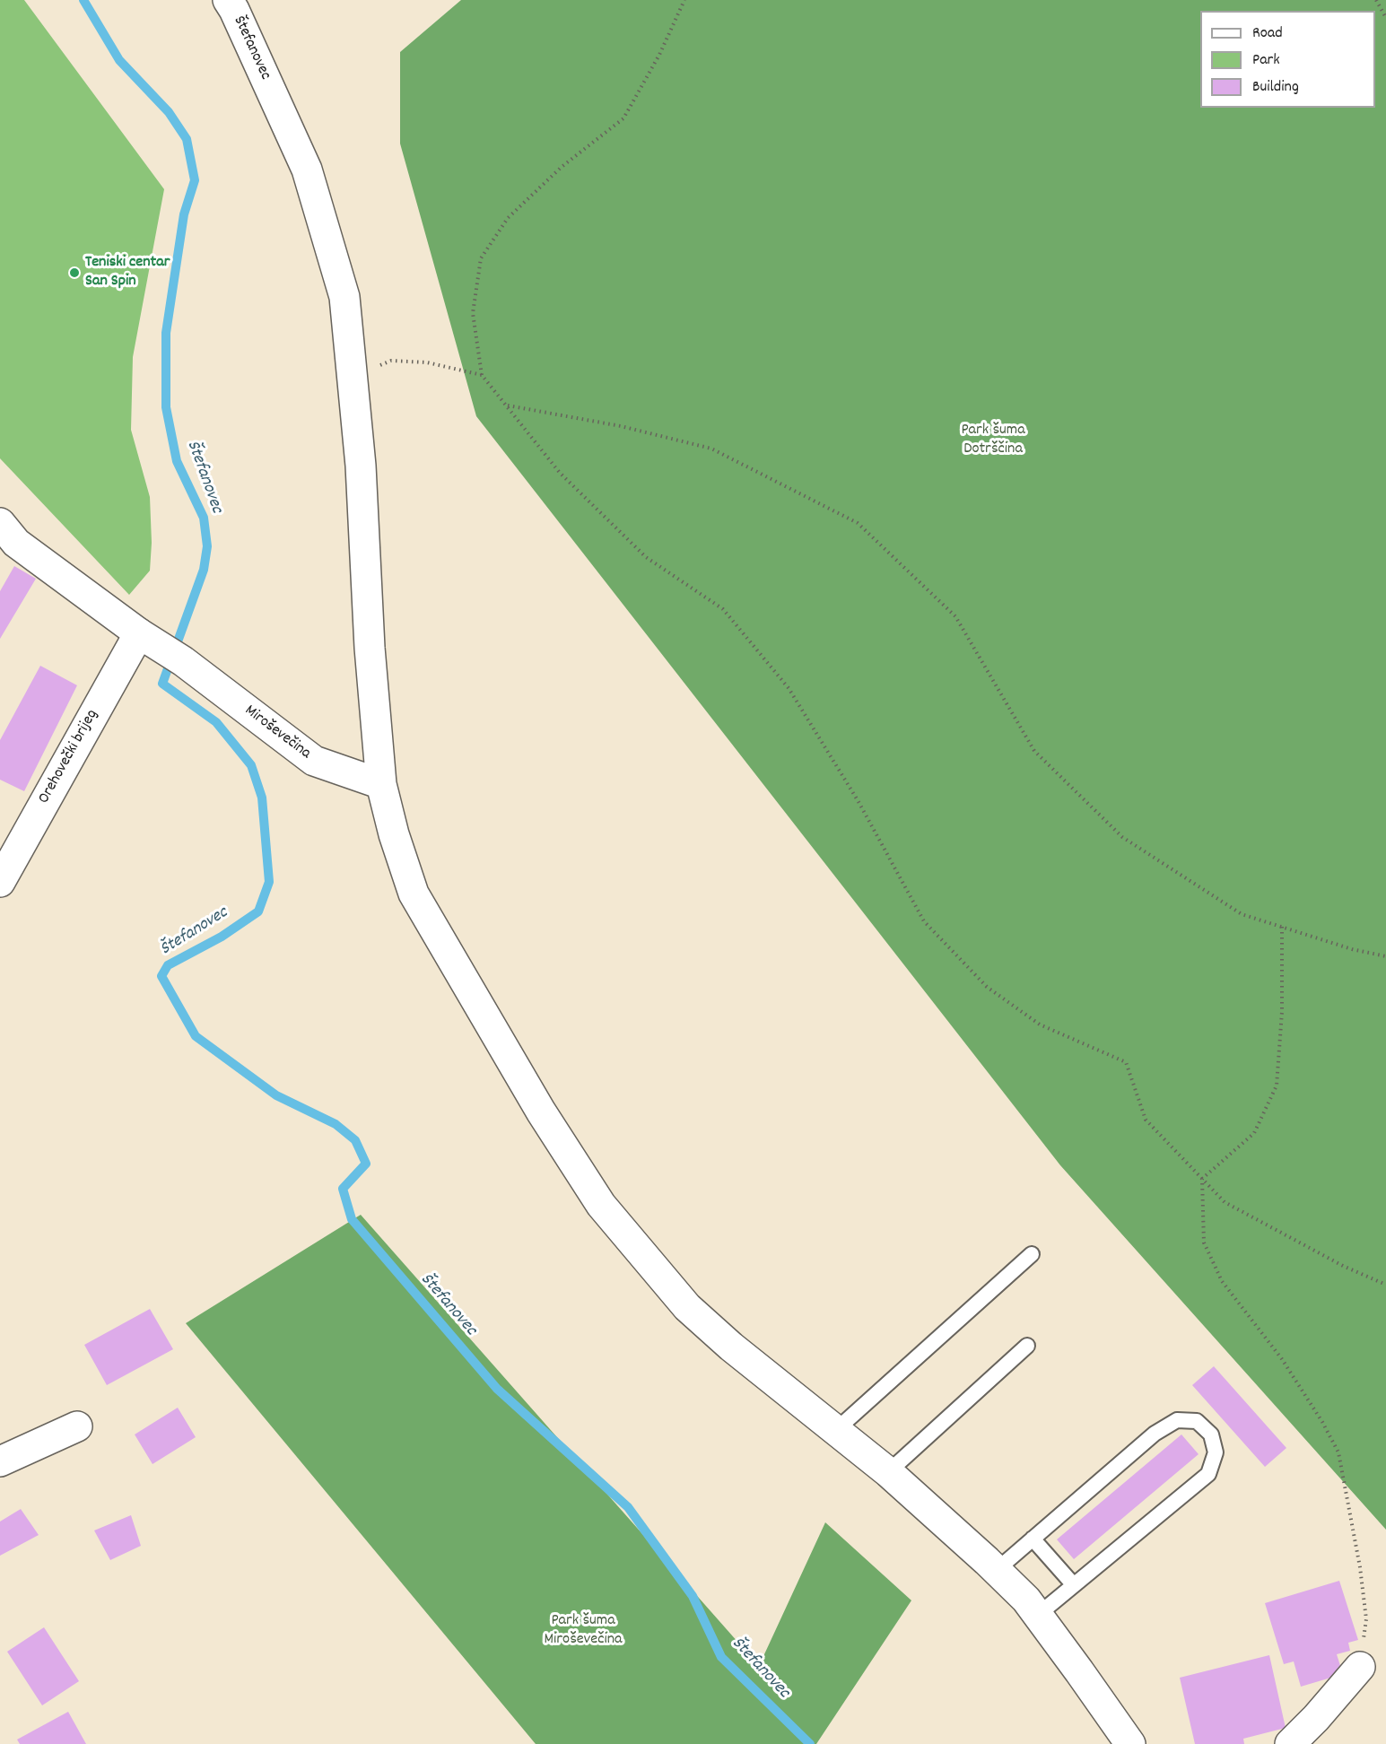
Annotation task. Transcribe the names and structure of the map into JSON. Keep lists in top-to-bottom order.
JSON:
{
  "streets": {
    "street": ["Štefanovec", "Miroševečina", "Orehovečki brijeg"]
  },
  "crossings": [
    ["Štefanovec", "Miroševečina"],
    ["Miroševečina", "Orehovečki brijeg"]
  ],
  "water": ["Štefanovec"],
  "parks": ["Park šuma Dotrščina", "Park šuma Miroševečina"],
  "places": ["Teniski centar San Spin"],
  "legend": ["Road", "Park", "Building"]
}
